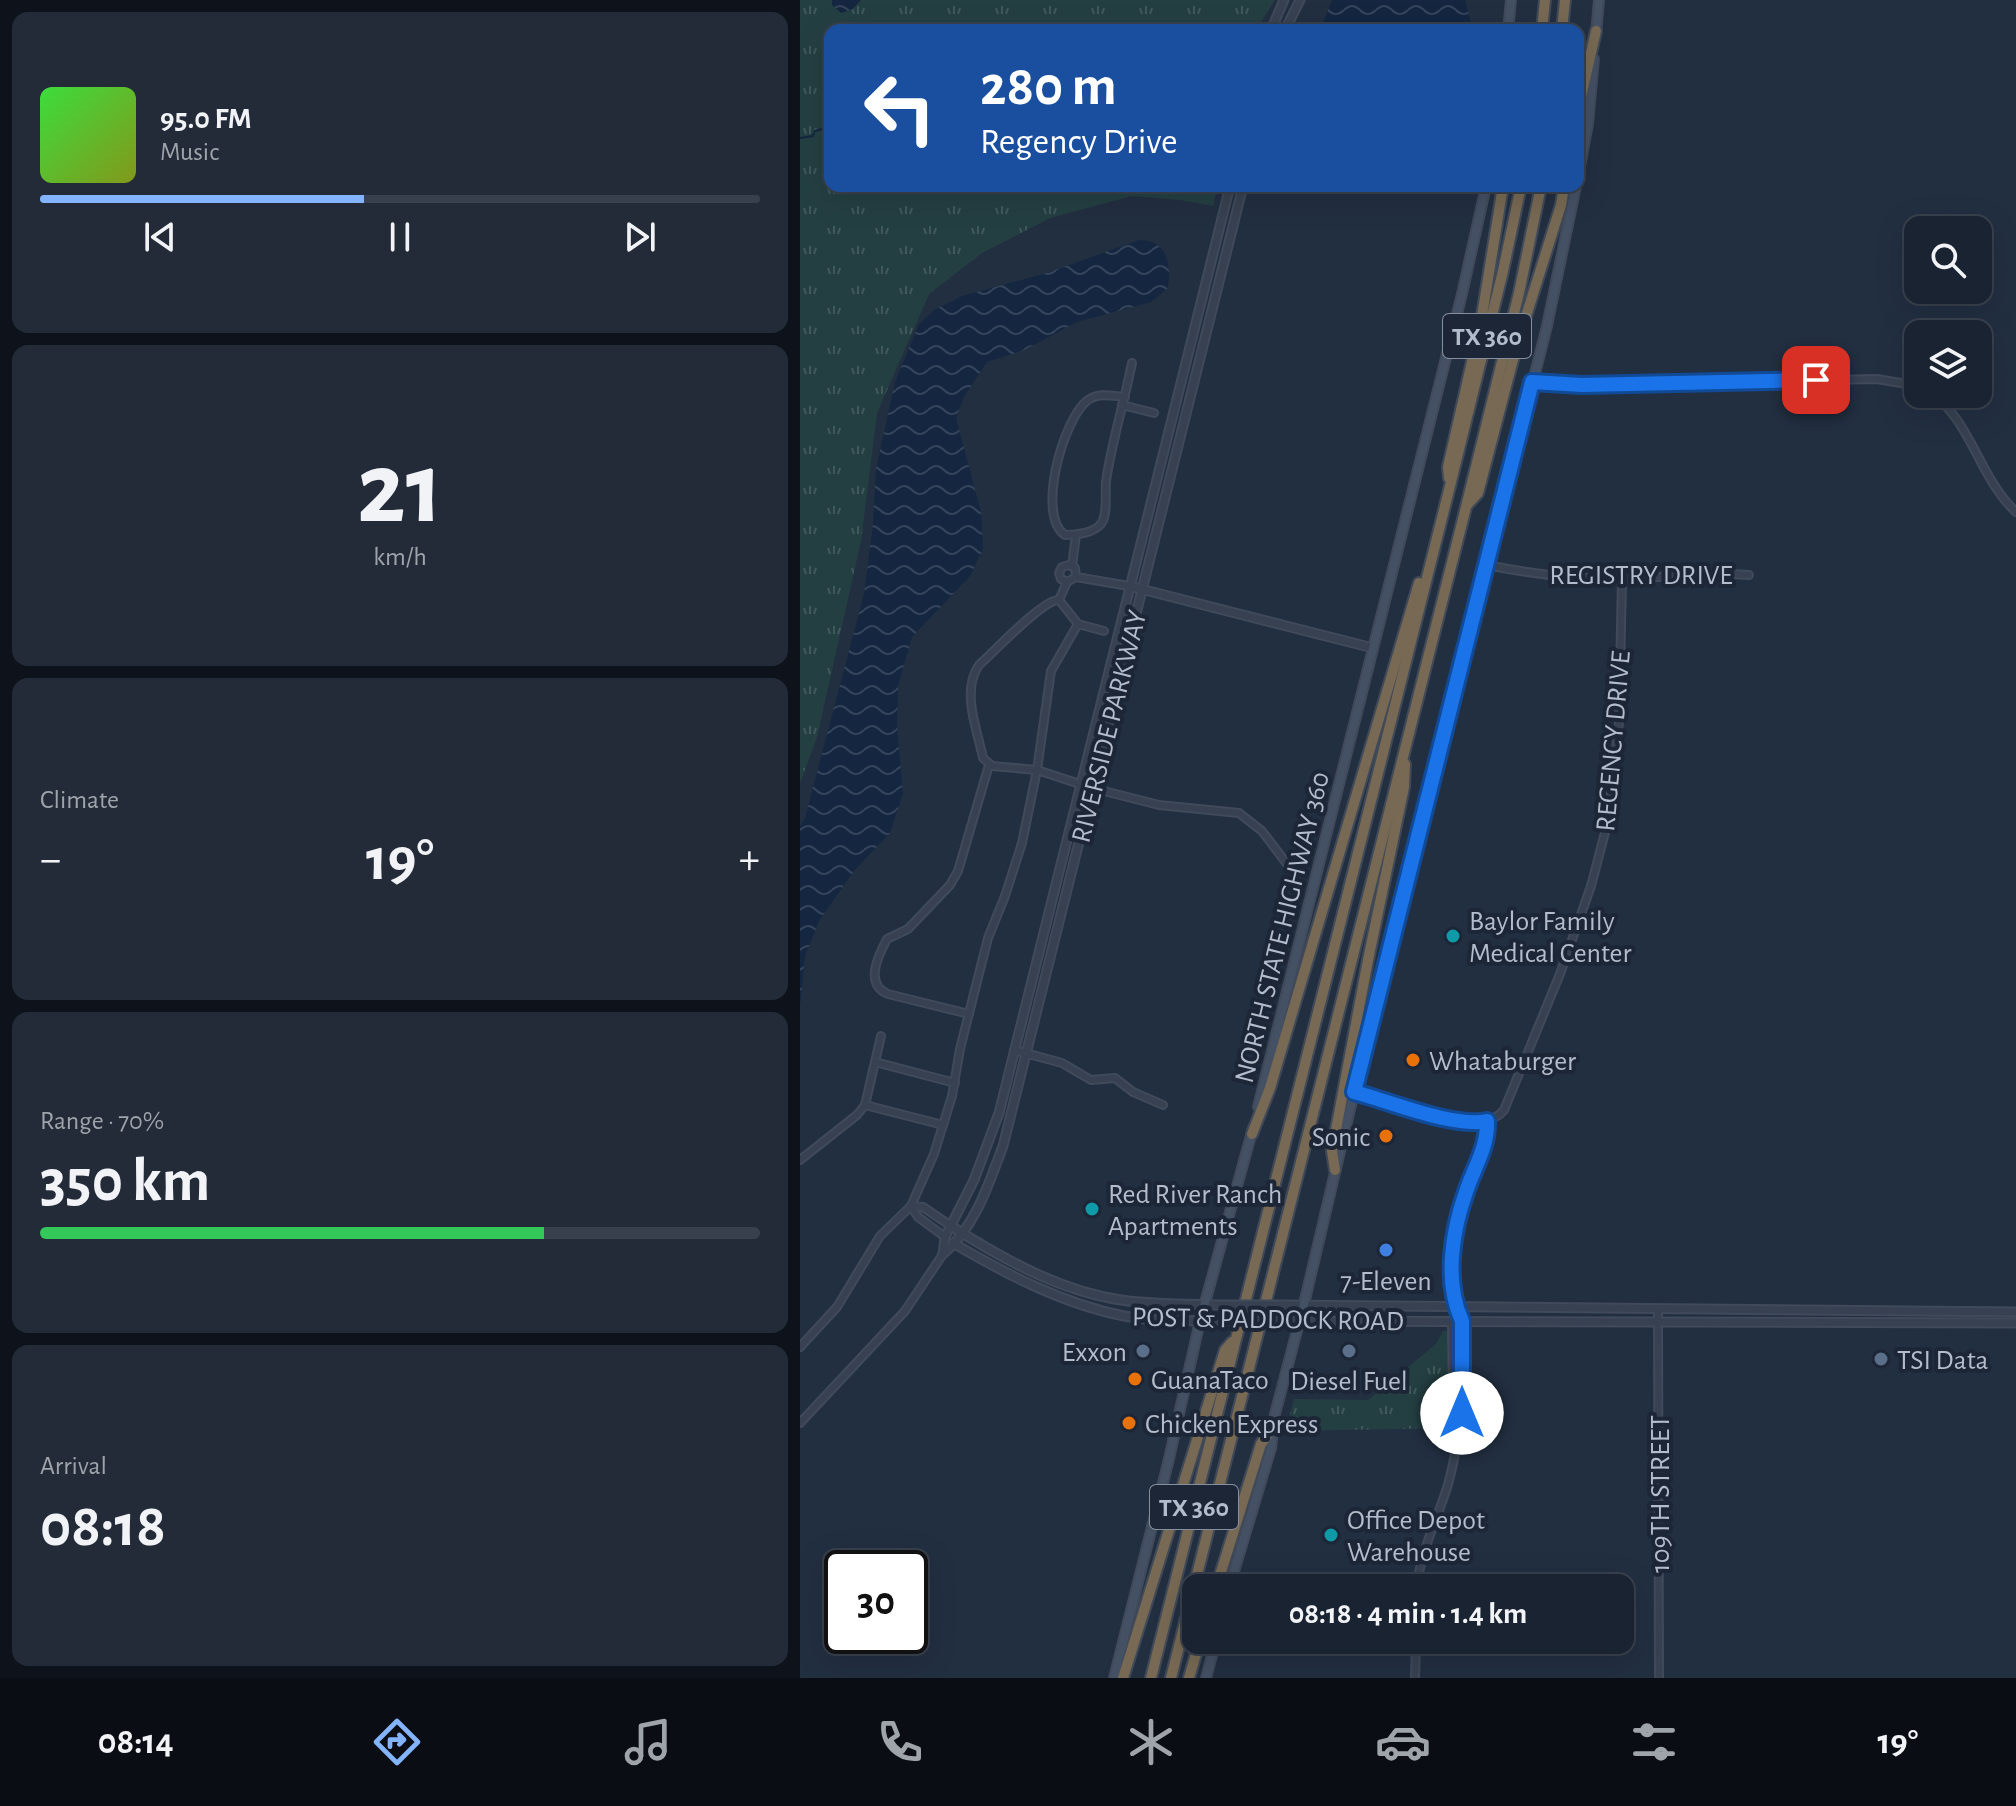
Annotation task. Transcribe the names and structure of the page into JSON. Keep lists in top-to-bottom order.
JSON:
{
  "streets": {
    "highway": ["TX 360"],
    "main road": ["NORTH STATE HIGHWAY 360"],
    "street": [
      "REGISTRY DRIVE",
      "RIVERSIDE PARKWAY",
      "REGENCY DRIVE",
      "POST & PADDOCK ROAD",
      "109TH STREET"
    ]
  },
  "crossings": [
    ["REGISTRY DRIVE", "REGENCY DRIVE"],
    ["RIVERSIDE PARKWAY", "POST & PADDOCK ROAD"],
    ["NORTH STATE HIGHWAY 360", "POST & PADDOCK ROAD"],
    ["POST & PADDOCK ROAD", "109TH STREET"]
  ],
  "places": [
    "Baylor Family Medical Center",
    "Whataburger",
    "Sonic",
    "Red River Ranch Apartments",
    "7-Eleven",
    "Exxon",
    "Diesel Fuel",
    "TSI Data",
    "GuanaTaco",
    "Chicken Express",
    "Office Depot Warehouse"
  ],
  "page": {
    "turn": ["280 m", "Regency Drive"],
    "song": ["95.0 FM", "Music"],
    "tile": [
      ["21", "km/h"],
      "Climate",
      ["Range · 70%", "350 km"],
      ["Arrival", "08:18"]
    ],
    "heat": ["−", "19°", "+"],
    "limit": "30",
    "trip": "08:18 · 4 min · 1.4 km",
    "tabs": ["08:14", "19°"]
  }
}
